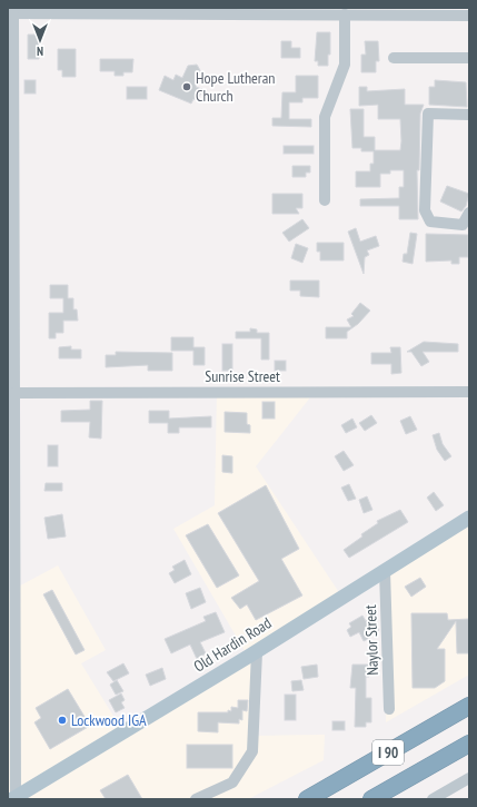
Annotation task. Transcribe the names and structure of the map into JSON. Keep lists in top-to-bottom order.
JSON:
{
  "streets": {
    "highway": ["I 90"],
    "main road": ["Old Hardin Road"],
    "street": ["Sunrise Street", "Naylor Street"]
  },
  "crossings": [
    ["Naylor Street", "Old Hardin Road"]
  ],
  "places": ["Hope Lutheran Church", "Lockwood IGA"],
  "north": "bottom"
}
